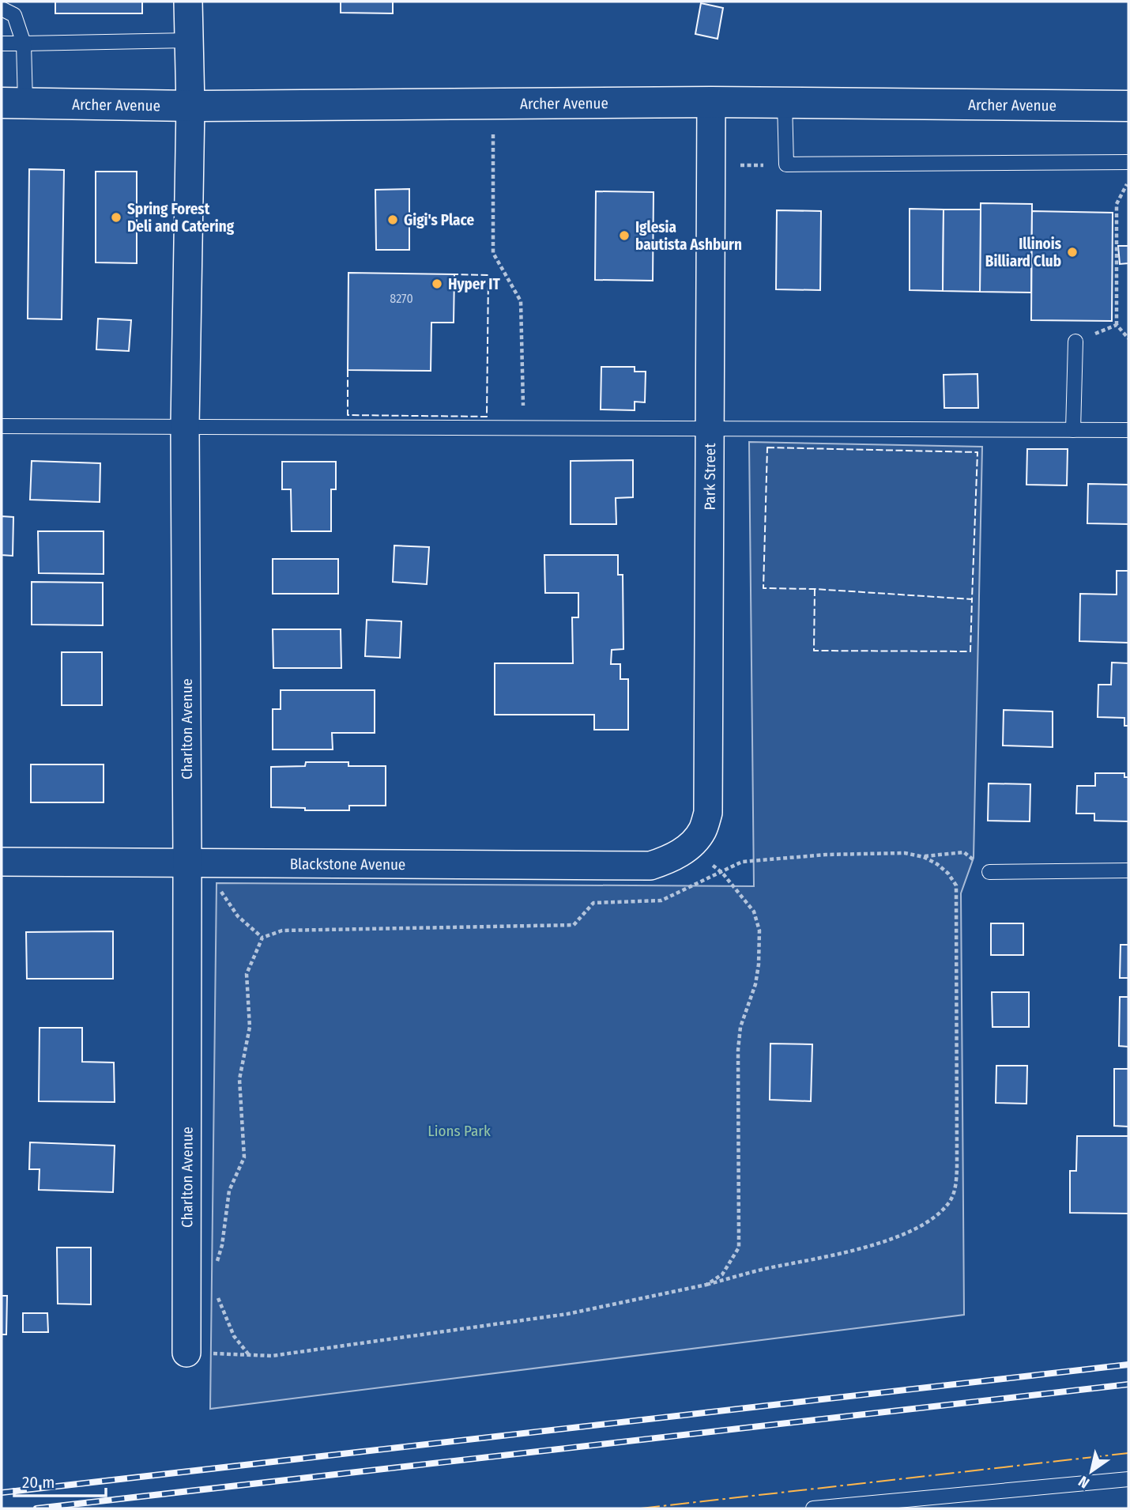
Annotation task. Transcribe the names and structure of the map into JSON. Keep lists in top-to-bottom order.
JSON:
{
  "streets": {
    "main road": ["Archer Avenue"],
    "street": ["Park Street", "Charlton Avenue", "Blackstone Avenue"]
  },
  "crossings": [
    ["Archer Avenue", "Park Street"],
    ["Archer Avenue", "Charlton Avenue"],
    ["Park Street", "Blackstone Avenue"],
    ["Charlton Avenue", "Blackstone Avenue"]
  ],
  "parks": ["Lions Park"],
  "places": [
    "Spring Forest Deli and Catering",
    "Gigi's Place",
    "Iglesia bautista Ashburn",
    "Illinois Billiard Club",
    "Hyper IT"
  ],
  "house_numbers": ["8270"],
  "scale_bar": "20 m",
  "north": "bottom left"
}
